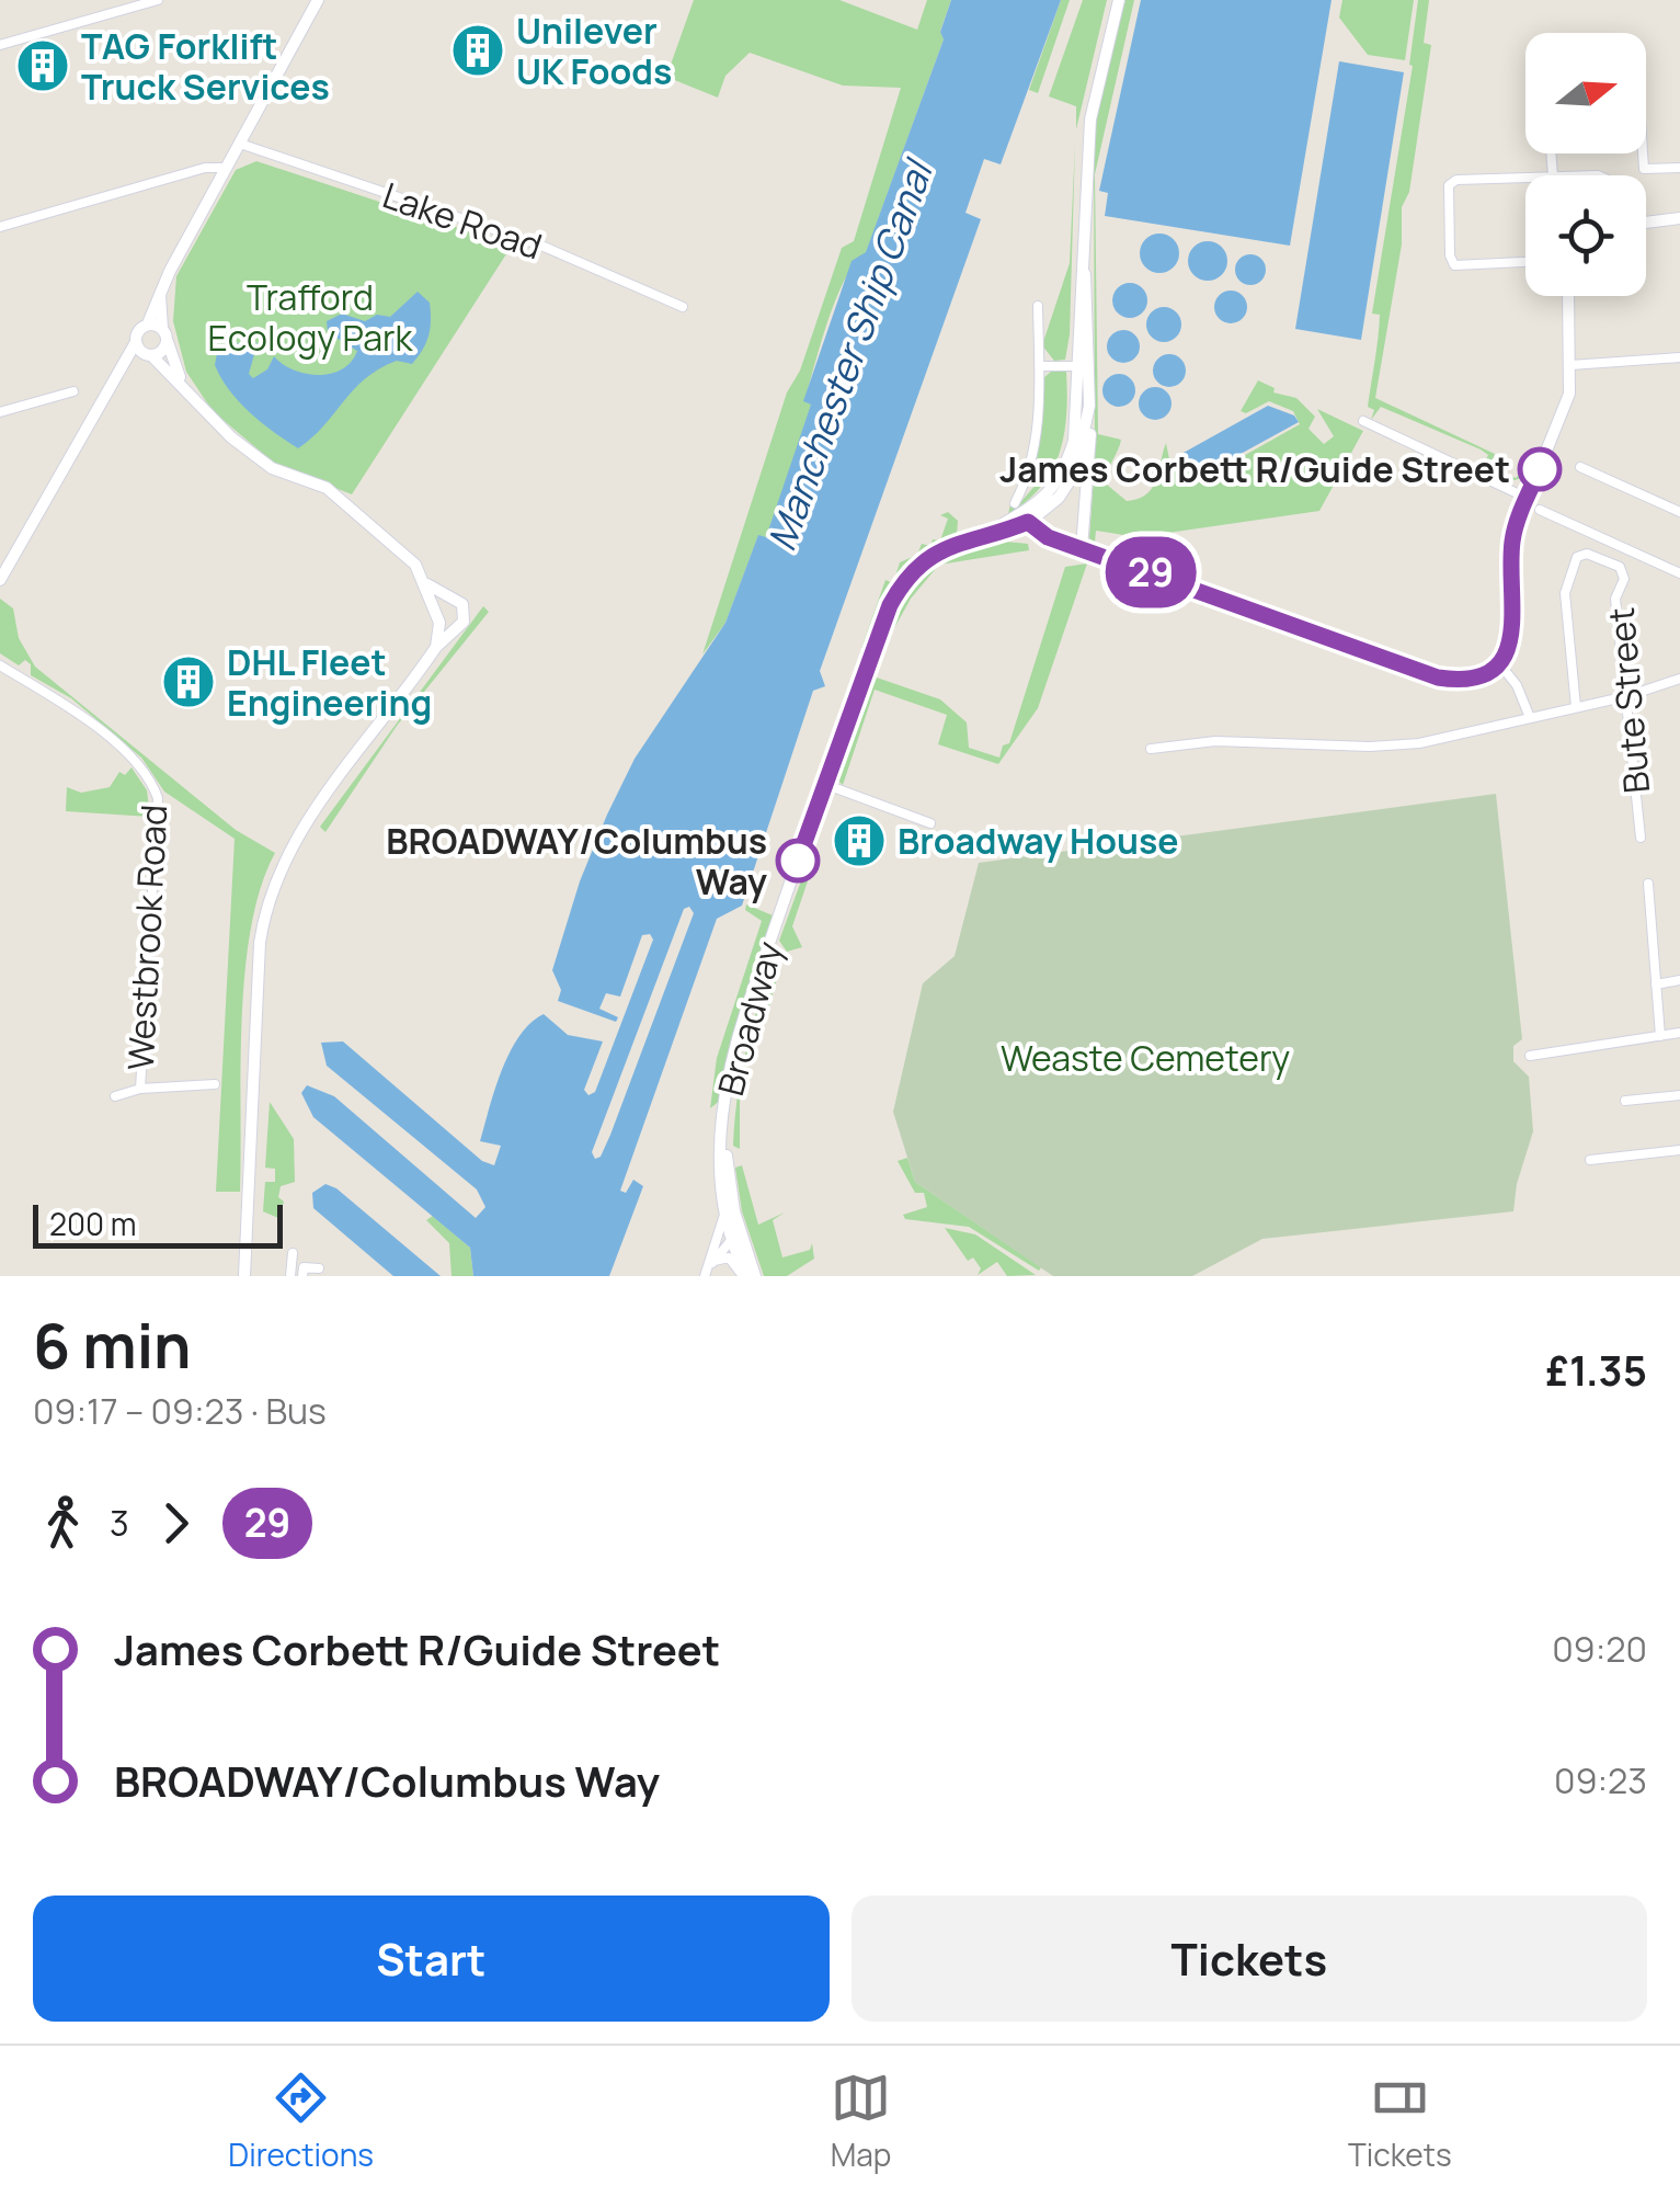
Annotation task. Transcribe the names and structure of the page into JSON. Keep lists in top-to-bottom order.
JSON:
{
  "streets": {
    "street": [
      "Lake Road",
      "Bute Street",
      "Westbrook Road",
      "Broadway"
    ]
  },
  "water": ["Manchester Ship Canal"],
  "parks": ["Trafford Ecology Park", "Weaste Cemetery"],
  "places": {
    "building": [
      "Unilever UK Foods",
      "TAG Forklift Truck Services",
      "DHL Fleet Engineering",
      "Broadway House"
    ],
    "other": ["James Corbett R/Guide Street", "BROADWAY/Columbus Way"]
  },
  "lines": ["bus line 29"],
  "scale_bar": "200 m",
  "north": "right",
  "page": {
    "on_map": "29",
    "scale": "200 m",
    "heading": ["6 min", "09:17 – 09:23 · Bus", "£1.35"],
    "legs": ["3", "29"],
    "list": [
      {
        "name": "James Corbett R/Guide Street",
        "value": "09:20"
      },
      {
        "name": "BROADWAY/Columbus Way",
        "value": "09:23"
      }
    ],
    "buttons": ["Start", "Tickets"],
    "tabs": ["Directions", "Map", "Tickets"]
  }
}
